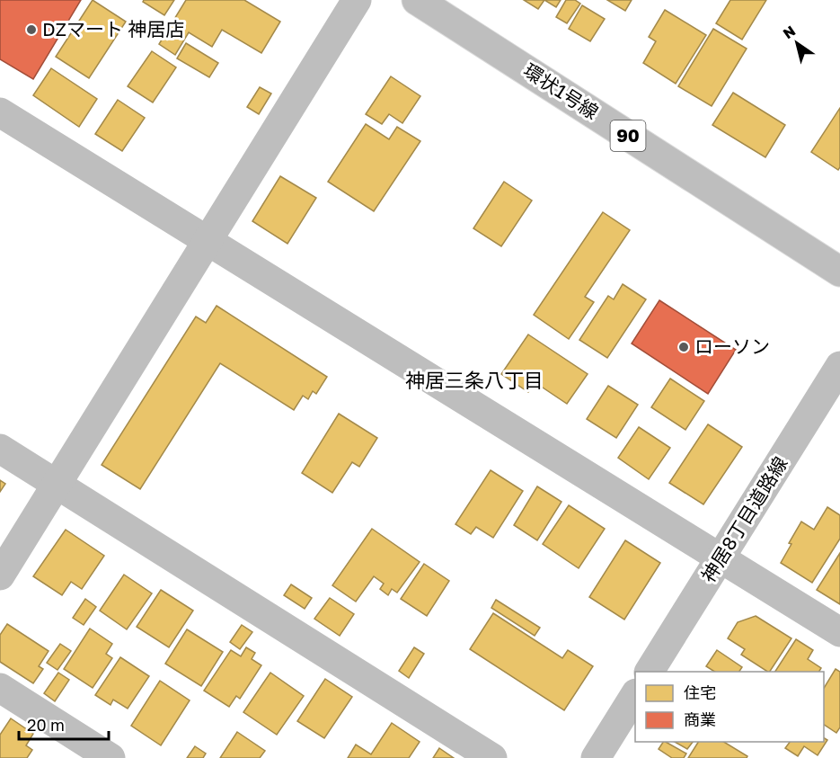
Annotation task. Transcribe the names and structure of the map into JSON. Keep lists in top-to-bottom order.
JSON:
{
  "streets": {
    "street": ["環状1号線", "90", "神居8丁目道路線"]
  },
  "districts": ["神居三条八丁目"],
  "places": ["DZマート 神居店", "ローソン"],
  "legend": ["住宅", "商業"],
  "scale_bar": "20 m",
  "north": "top left"
}
